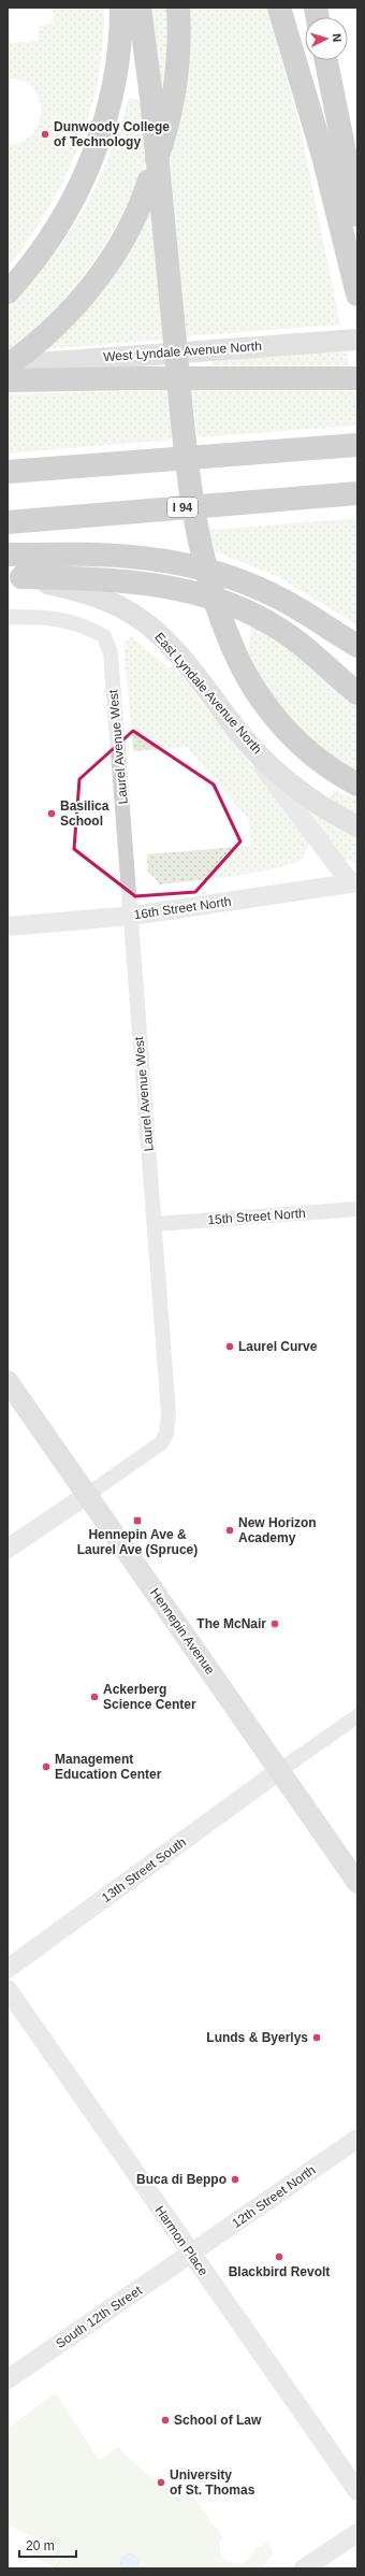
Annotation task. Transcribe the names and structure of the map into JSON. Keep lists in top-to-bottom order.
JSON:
{
  "streets": {
    "highway": ["I 94"],
    "main road": ["West Lyndale Avenue North", "East Lyndale Avenue North", "Hennepin Avenue"],
    "street": [
      "Laurel Avenue West",
      "16th Street North",
      "15th Street North",
      "13th Street South",
      "12th Street North",
      "Harmon Place",
      "South 12th Street"
    ]
  },
  "crossings": [
    ["Laurel Avenue West", "16th Street North"],
    ["Laurel Avenue West", "15th Street North"],
    ["Laurel Avenue West", "Hennepin Avenue"],
    ["Hennepin Avenue", "13th Street South"],
    ["12th Street North", "Harmon Place"],
    ["12th Street North", "South 12th Street"],
    ["Harmon Place", "South 12th Street"]
  ],
  "places": {
    "other": [
      "Dunwoody College of Technology",
      "Basilica School",
      "Laurel Curve",
      "New Horizon Academy",
      "The McNair",
      "Ackerberg Science Center",
      "Management Education Center",
      "Lunds & Byerlys",
      "Buca di Beppo",
      "Blackbird Revolt",
      "School of Law",
      "University of St. Thomas"
    ],
    "transit": ["Hennepin Ave & Laurel Ave (Spruce)"]
  },
  "scale_bar": "20 m",
  "north": "right"
}
